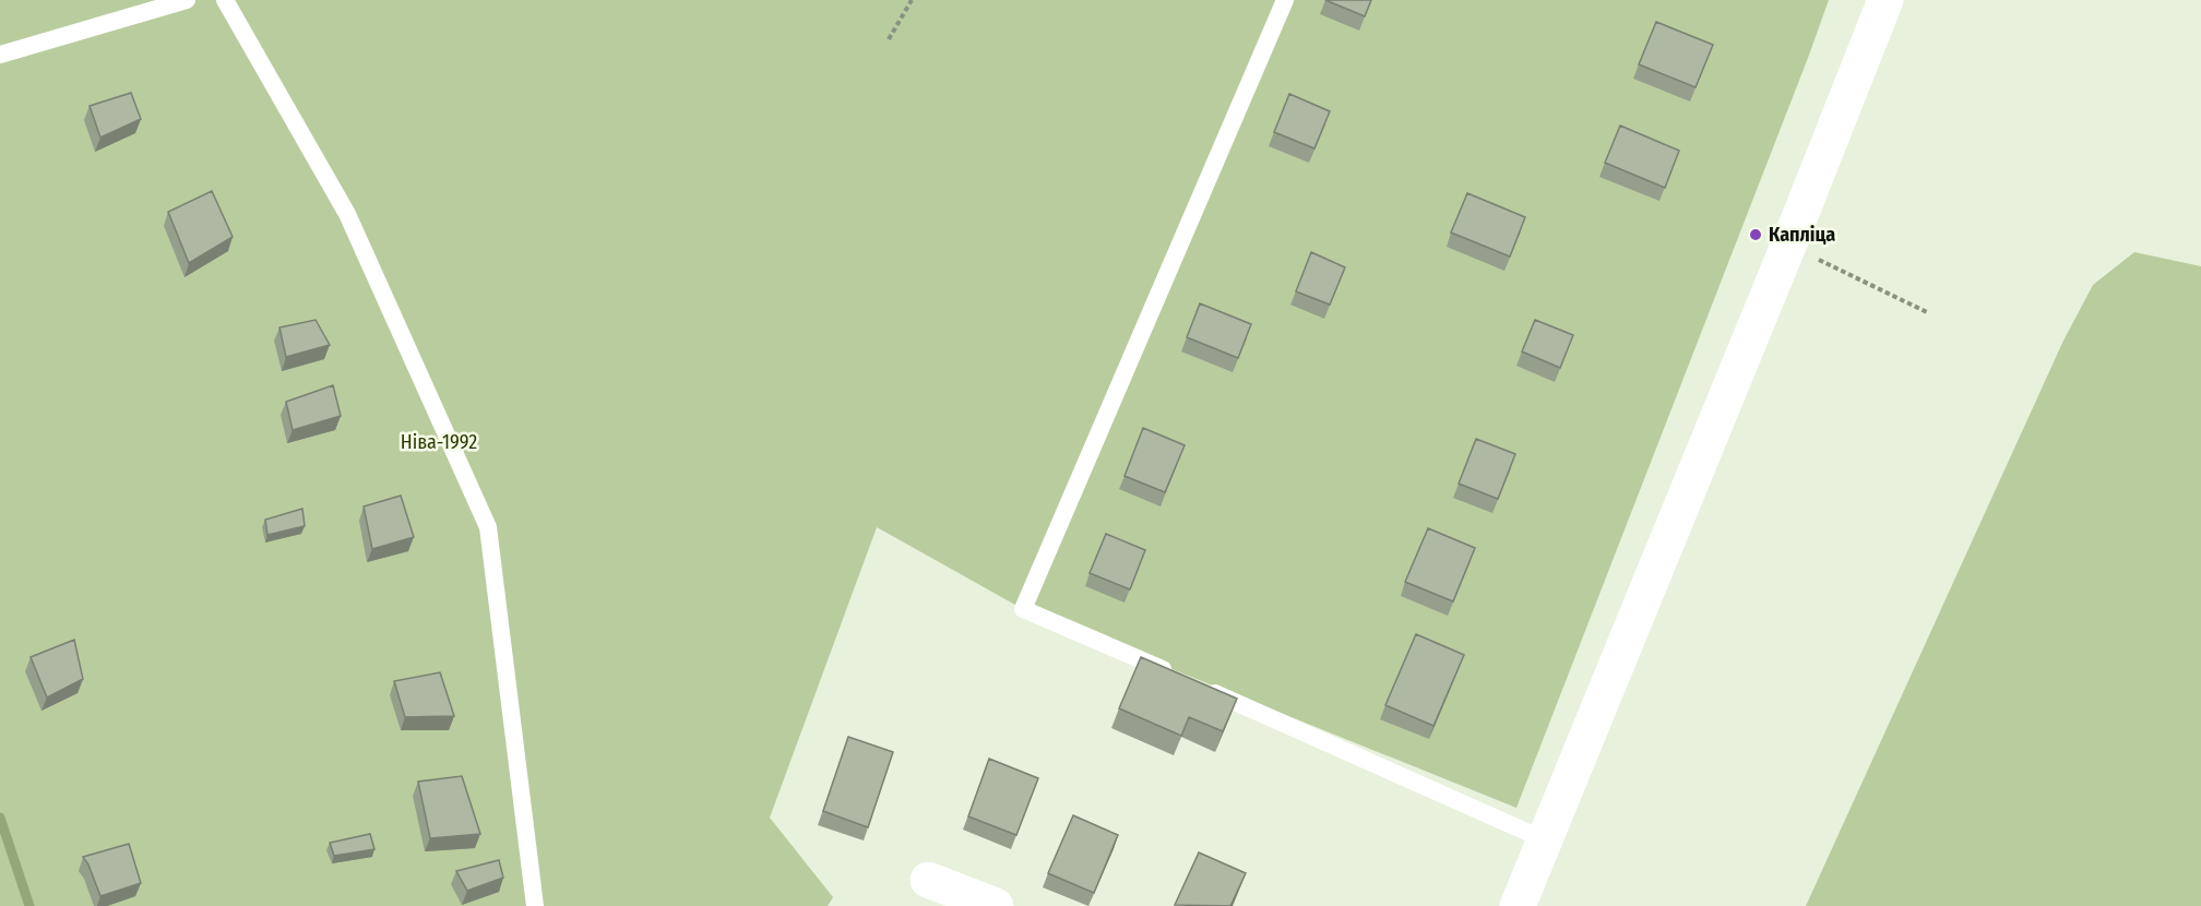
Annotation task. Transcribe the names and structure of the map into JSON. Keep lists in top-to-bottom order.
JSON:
{
  "parks": ["Ніва-1992"],
  "places": ["Капліца"]
}
